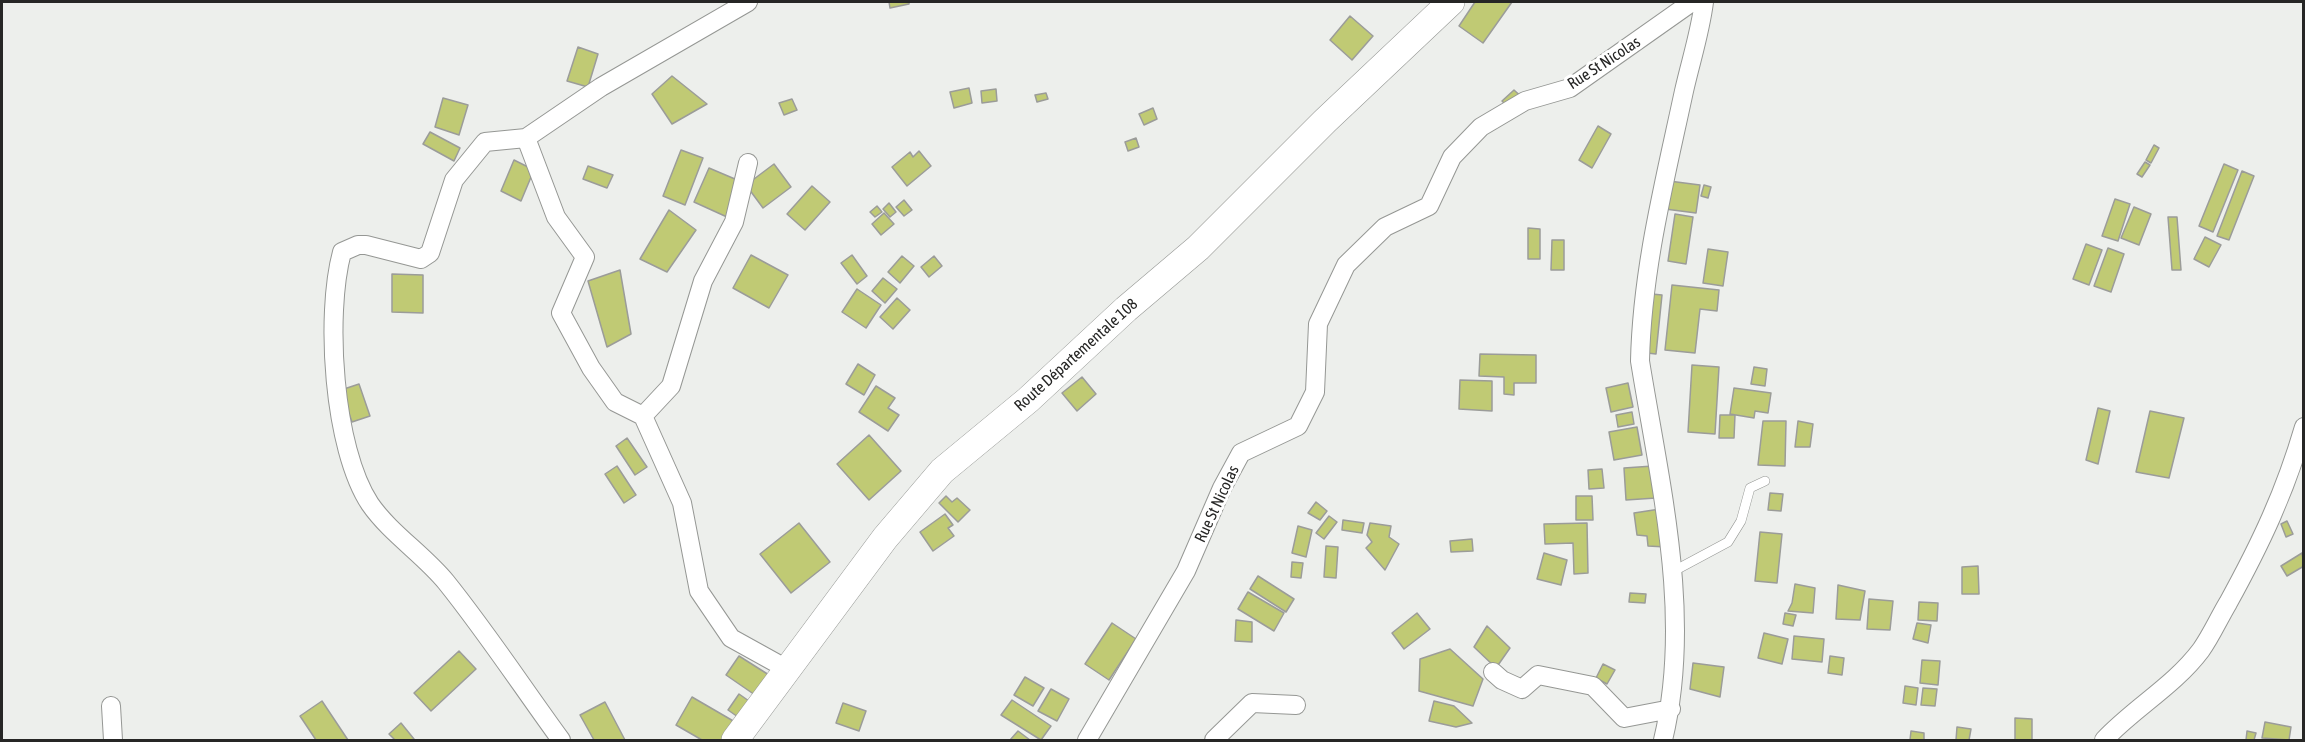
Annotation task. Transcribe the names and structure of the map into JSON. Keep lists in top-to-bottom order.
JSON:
{
  "streets": {
    "main road": ["Route Départementale 108"],
    "street": ["Rue St Nicolas"]
  }
}
